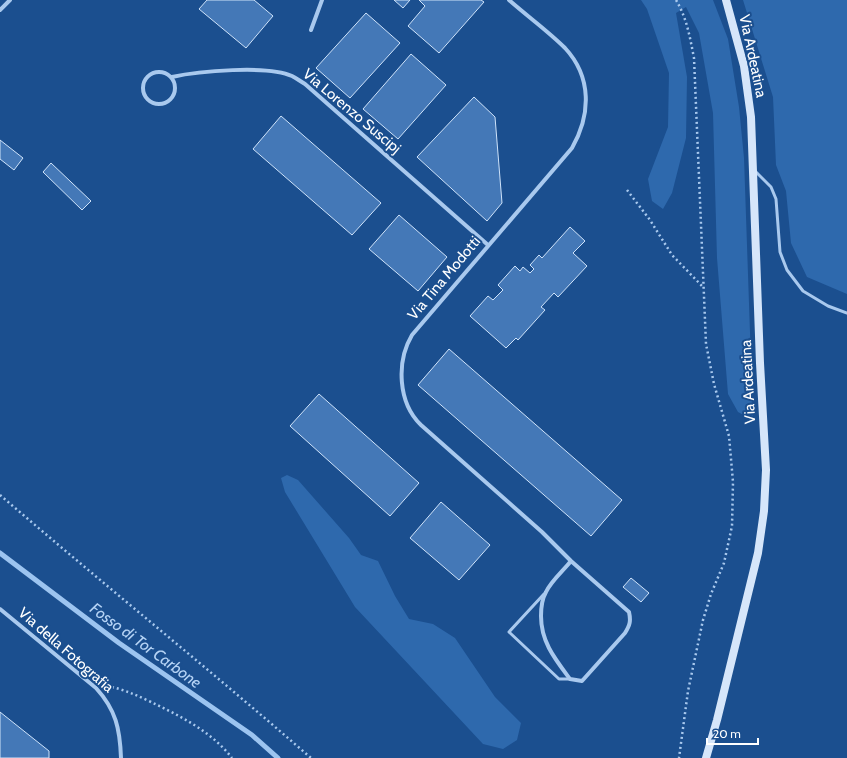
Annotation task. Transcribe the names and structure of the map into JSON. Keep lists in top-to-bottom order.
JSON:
{
  "streets": {
    "main road": ["Via Ardeatina"],
    "street": ["Via Lorenzo Suscipj", "Via Tina Modotti", "Via della Fotografia"]
  },
  "crossings": [
    ["Via Lorenzo Suscipj", "Via Tina Modotti"]
  ],
  "water": ["Fosso di Tor Carbone"],
  "scale_bar": "20 m"
}
